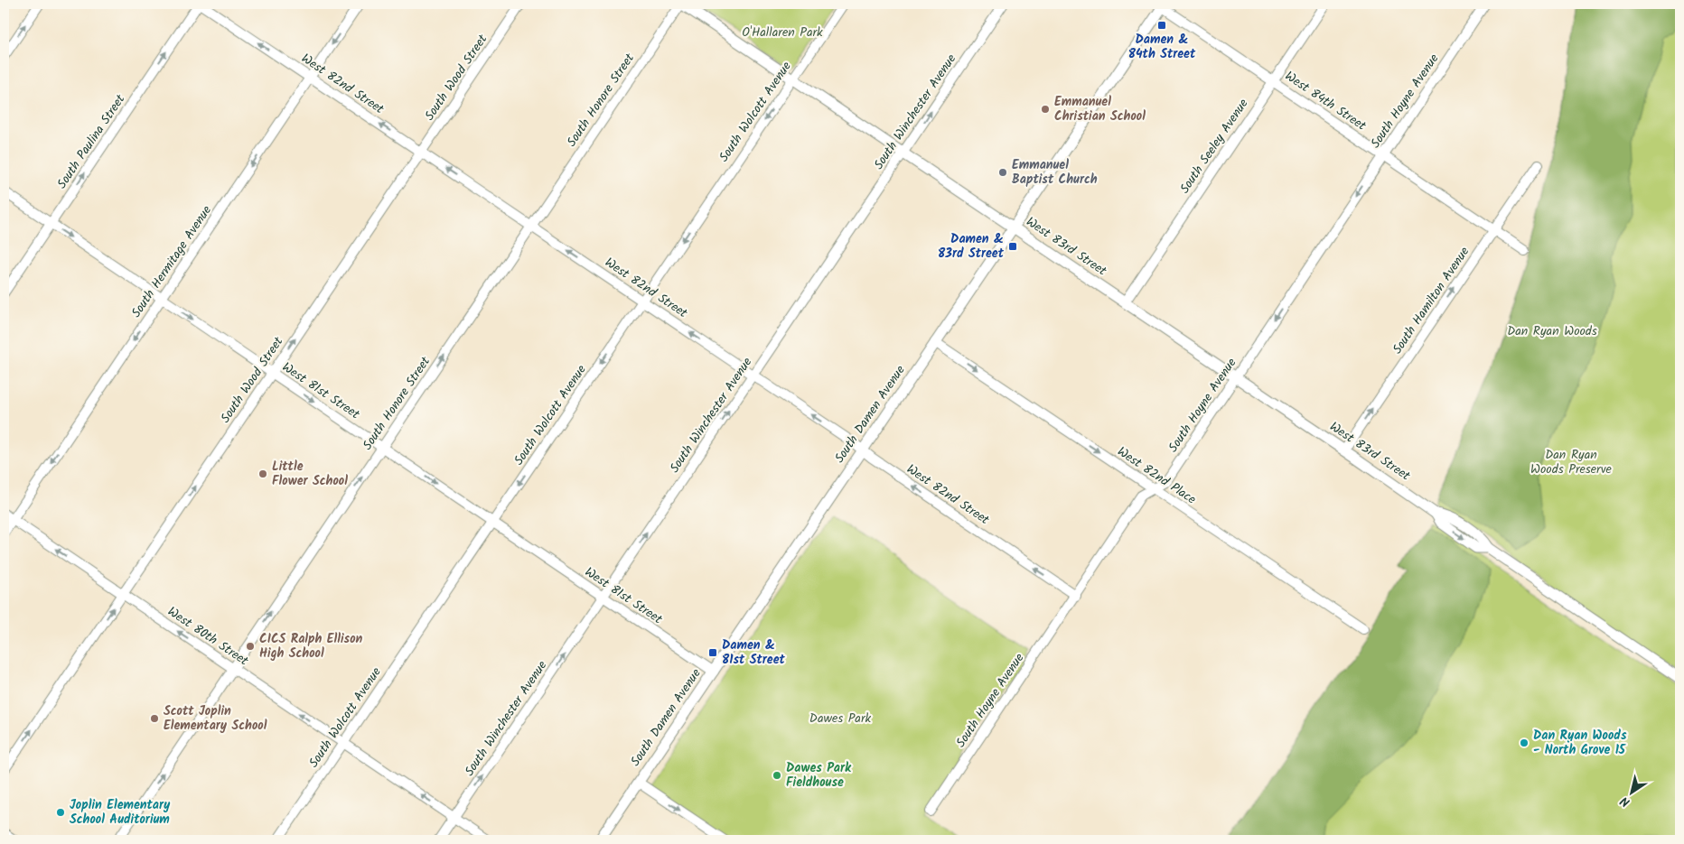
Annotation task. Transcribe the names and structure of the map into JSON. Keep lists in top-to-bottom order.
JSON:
{
  "streets": {
    "street": [
      "South Wood Street",
      "West 82nd Street",
      "South Honore Street",
      "West 84th Street",
      "South Hoyne Avenue",
      "South Wolcott Avenue",
      "South Winchester Avenue",
      "South Paulina Street",
      "South Seeley Avenue",
      "West 83rd Street",
      "South Hermitage Avenue",
      "South Hamilton Avenue",
      "West 81st Street",
      "South Damen Avenue",
      "West 82nd Place",
      "West 80th Street"
    ]
  },
  "crossings": [
    ["South Wood Street", "West 82nd Street"],
    ["South Wood Street", "West 81st Street"],
    ["South Wood Street", "West 80th Street"],
    ["West 82nd Street", "South Honore Street"],
    ["West 82nd Street", "South Hoyne Avenue"],
    ["West 82nd Street", "South Wolcott Avenue"],
    ["West 82nd Street", "South Winchester Avenue"],
    ["West 82nd Street", "South Paulina Street"],
    ["West 82nd Street", "South Hermitage Avenue"],
    ["West 82nd Street", "South Damen Avenue"],
    ["South Honore Street", "West 83rd Street"],
    ["South Honore Street", "West 81st Street"],
    ["South Honore Street", "West 80th Street"],
    ["West 84th Street", "South Hoyne Avenue"],
    ["West 84th Street", "South Seeley Avenue"],
    ["West 84th Street", "South Hamilton Avenue"],
    ["West 84th Street", "South Damen Avenue"],
    ["South Hoyne Avenue", "West 83rd Street"],
    ["South Hoyne Avenue", "West 82nd Place"],
    ["South Wolcott Avenue", "West 83rd Street"],
    ["South Wolcott Avenue", "West 81st Street"],
    ["South Wolcott Avenue", "West 80th Street"],
    ["South Winchester Avenue", "West 83rd Street"],
    ["South Winchester Avenue", "West 81st Street"],
    ["South Winchester Avenue", "West 80th Street"],
    ["South Paulina Street", "West 81st Street"],
    ["South Seeley Avenue", "West 83rd Street"],
    ["West 83rd Street", "South Hamilton Avenue"],
    ["West 83rd Street", "South Damen Avenue"],
    ["South Hermitage Avenue", "West 81st Street"],
    ["South Hermitage Avenue", "West 80th Street"],
    ["West 81st Street", "South Damen Avenue"],
    ["South Damen Avenue", "West 82nd Place"]
  ],
  "one_way": [
    "South Wood Street",
    "West 82nd Street",
    "South Honore Street",
    "South Wolcott Avenue",
    "South Winchester Avenue",
    "South Paulina Street",
    "South Hermitage Avenue",
    "South Hamilton Avenue",
    "West 81st Street",
    "West 82nd Place",
    "West 80th Street"
  ],
  "parks": [
    "O'Hallaren Park",
    "Dan Ryan Woods",
    "Dan Ryan Woods Preserve",
    "Dawes Park"
  ],
  "places": {
    "transit": ["Damen & 84th Street", "Damen & 83rd Street", "Damen & 81st Street"],
    "other": [
      "Emmanuel Christian School",
      "Emmanuel Baptist Church",
      "Little Flower School",
      "CICS Ralph Ellison High School",
      "Scott Joplin Elementary School",
      "Dan Ryan Woods - North Grove 15",
      "Dawes Park Fieldhouse",
      "Joplin Elementary School Auditorium"
    ]
  },
  "north": "bottom left"
}
